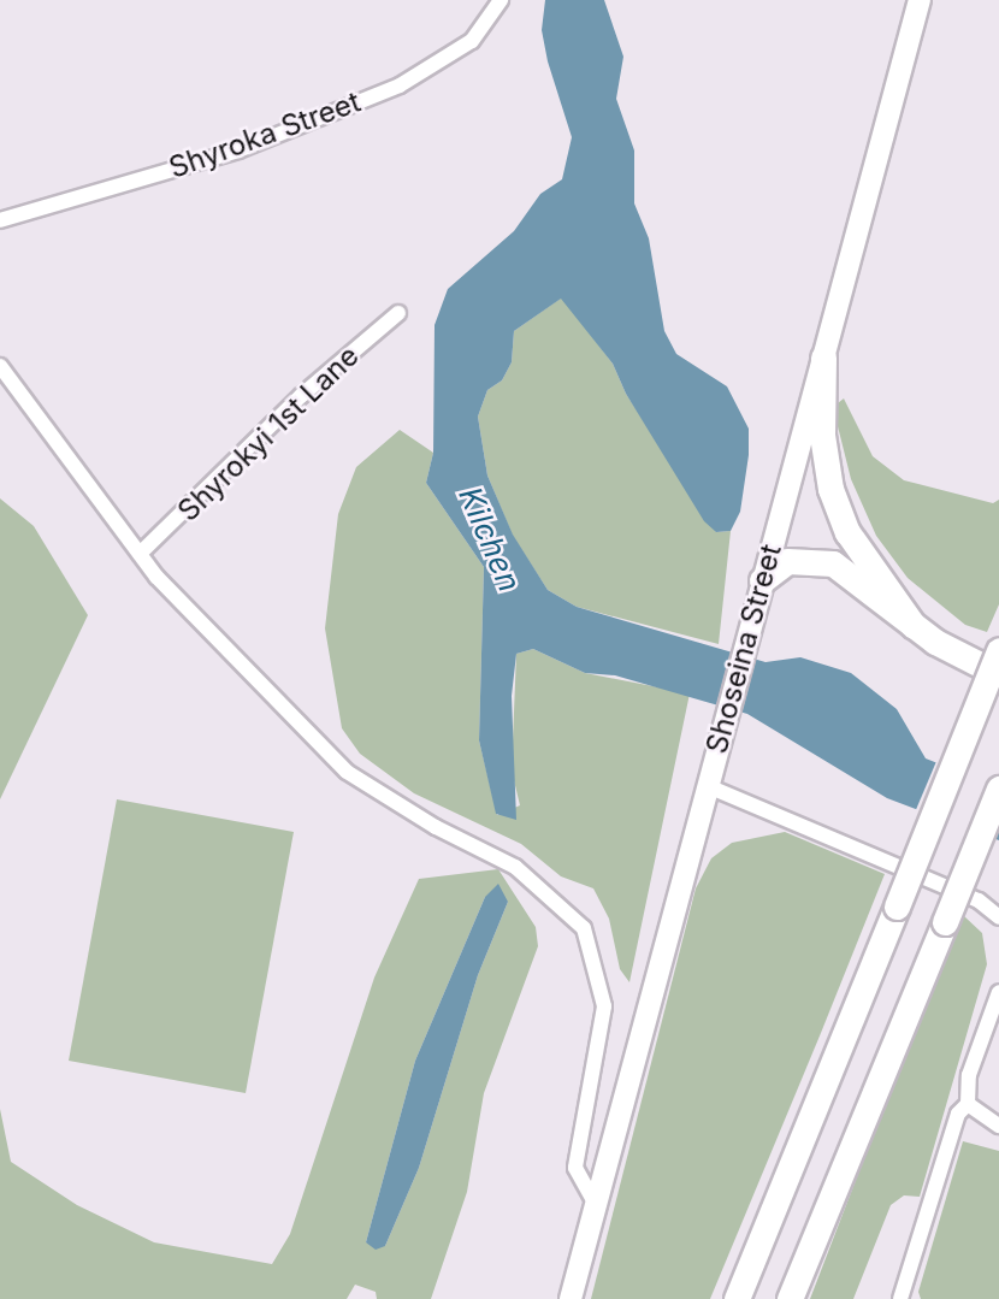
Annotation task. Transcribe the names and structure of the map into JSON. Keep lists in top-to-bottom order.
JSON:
{
  "streets": {
    "main road": ["Shoseina Street"],
    "street": ["Shyroka Street", "Shyrokyi 1st Lane"]
  },
  "water": ["Kilchen"]
}
